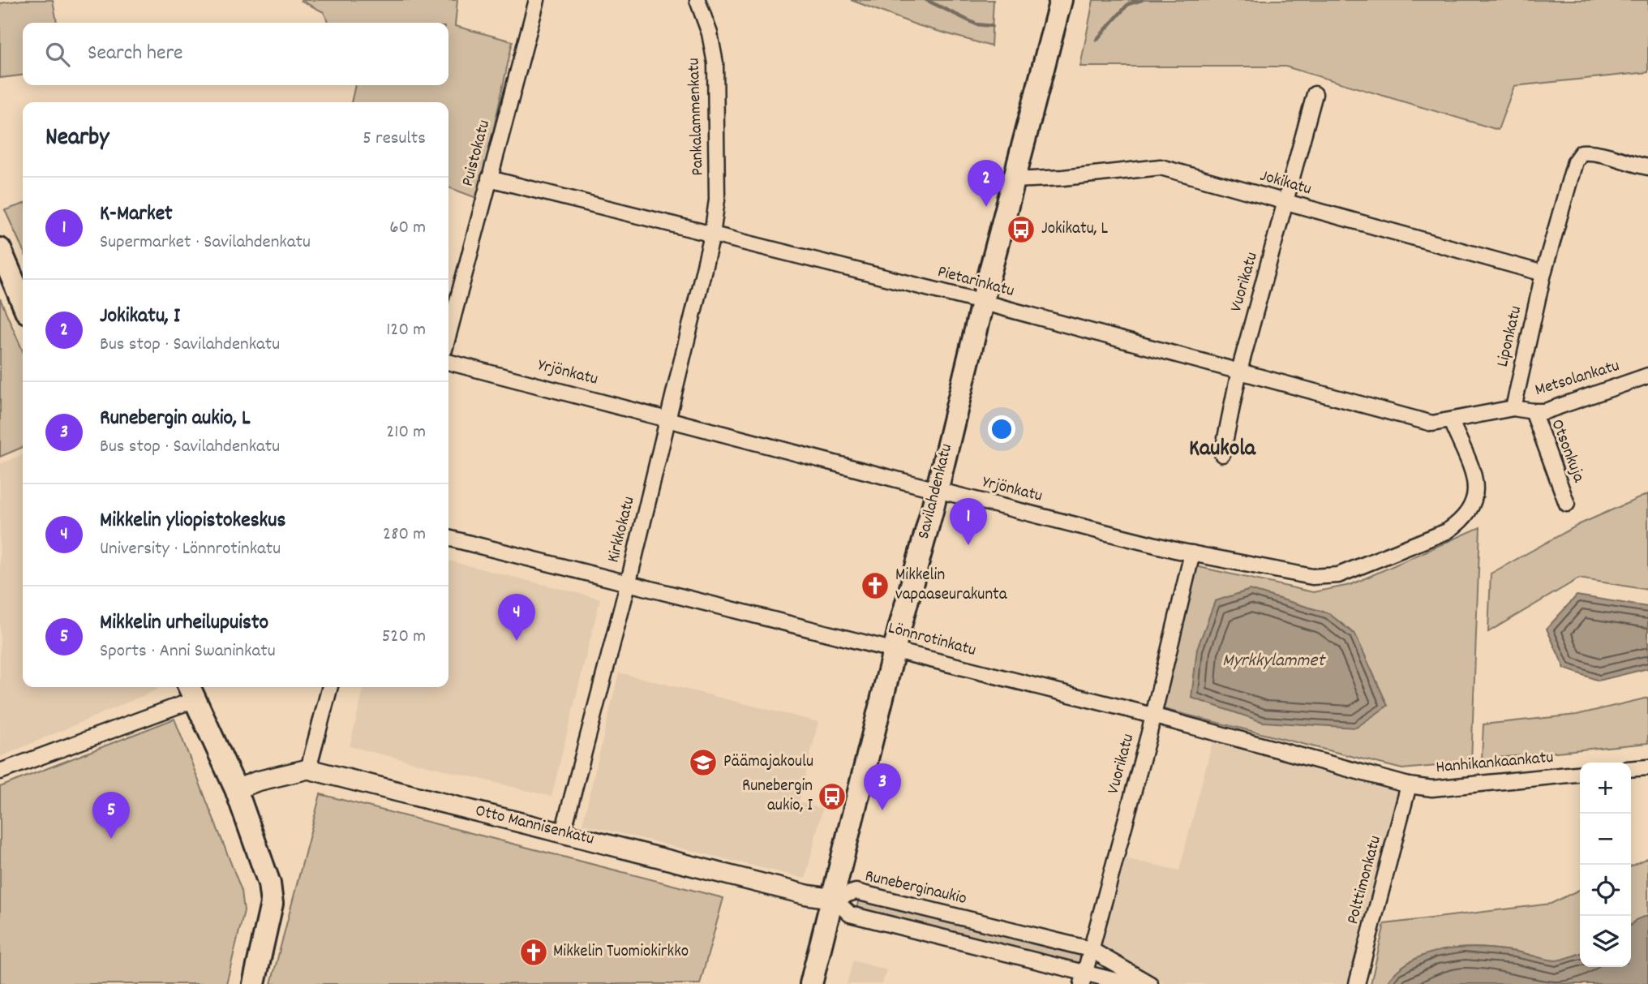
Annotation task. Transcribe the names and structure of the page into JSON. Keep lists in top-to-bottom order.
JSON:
{
  "streets": {
    "main road": ["Savilahdenkatu"],
    "street": [
      "Pankalammenkatu",
      "Puistokatu",
      "Jokikatu",
      "Pietarinkatu",
      "Vuorikatu",
      "Liponkatu",
      "Yrjönkatu",
      "Metsolankatu",
      "Otsonkuja",
      "Kirkkokatu",
      "Lönnrotinkatu",
      "Hanhikankaankatu",
      "Otto Mannisenkatu",
      "Polttimonkatu",
      "Runeberginaukio"
    ]
  },
  "crossings": [
    ["Pankalammenkatu", "Pietarinkatu"],
    ["Pankalammenkatu", "Kirkkokatu"],
    ["Puistokatu", "Pietarinkatu"],
    ["Jokikatu", "Vuorikatu"],
    ["Jokikatu", "Liponkatu"],
    ["Jokikatu", "Savilahdenkatu"],
    ["Pietarinkatu", "Vuorikatu"],
    ["Pietarinkatu", "Yrjönkatu"],
    ["Pietarinkatu", "Metsolankatu"],
    ["Pietarinkatu", "Savilahdenkatu"],
    ["Pietarinkatu", "Kirkkokatu"],
    ["Vuorikatu", "Yrjönkatu"],
    ["Vuorikatu", "Lönnrotinkatu"],
    ["Vuorikatu", "Runeberginaukio"],
    ["Liponkatu", "Metsolankatu"],
    ["Yrjönkatu", "Metsolankatu"],
    ["Yrjönkatu", "Savilahdenkatu"],
    ["Yrjönkatu", "Kirkkokatu"],
    ["Metsolankatu", "Otsonkuja"],
    ["Savilahdenkatu", "Lönnrotinkatu"],
    ["Savilahdenkatu", "Otto Mannisenkatu"],
    ["Savilahdenkatu", "Runeberginaukio"],
    ["Kirkkokatu", "Lönnrotinkatu"],
    ["Kirkkokatu", "Otto Mannisenkatu"],
    ["Lönnrotinkatu", "Hanhikankaankatu"],
    ["Lönnrotinkatu", "Polttimonkatu"],
    ["Hanhikankaankatu", "Polttimonkatu"],
    ["Otto Mannisenkatu", "Runeberginaukio"]
  ],
  "districts": ["Kaukola"],
  "water": ["Myrkkylammet"],
  "places": {
    "bus stop": ["Jokikatu, L", "Runebergin aukio, I"],
    "church": ["Mikkelin vapaaseurakunta", "Mikkelin Tuomiokirkko"],
    "school or university": ["Päämajakoulu"]
  },
  "page": {
    "search": "Search here",
    "heading": ["Nearby", "5 results"],
    "pins": [
      "2",
      "1",
      "4",
      "3",
      "5"
    ],
    "list": [
      {
        "mark": "1",
        "name": "K-Market",
        "note": "Supermarket · Savilahdenkatu",
        "value": "60 m"
      },
      {
        "mark": "2",
        "name": "Jokikatu, I",
        "note": "Bus stop · Savilahdenkatu",
        "value": "120 m"
      },
      {
        "mark": "3",
        "name": "Runebergin aukio, L",
        "note": "Bus stop · Savilahdenkatu",
        "value": "210 m"
      },
      {
        "mark": "4",
        "name": "Mikkelin yliopistokeskus",
        "note": "University · Lönnrotinkatu",
        "value": "280 m"
      },
      {
        "mark": "5",
        "name": "Mikkelin urheilupuisto",
        "note": "Sports · Anni Swaninkatu",
        "value": "520 m"
      }
    ],
    "map_buttons": ["+", "−"]
  }
}
